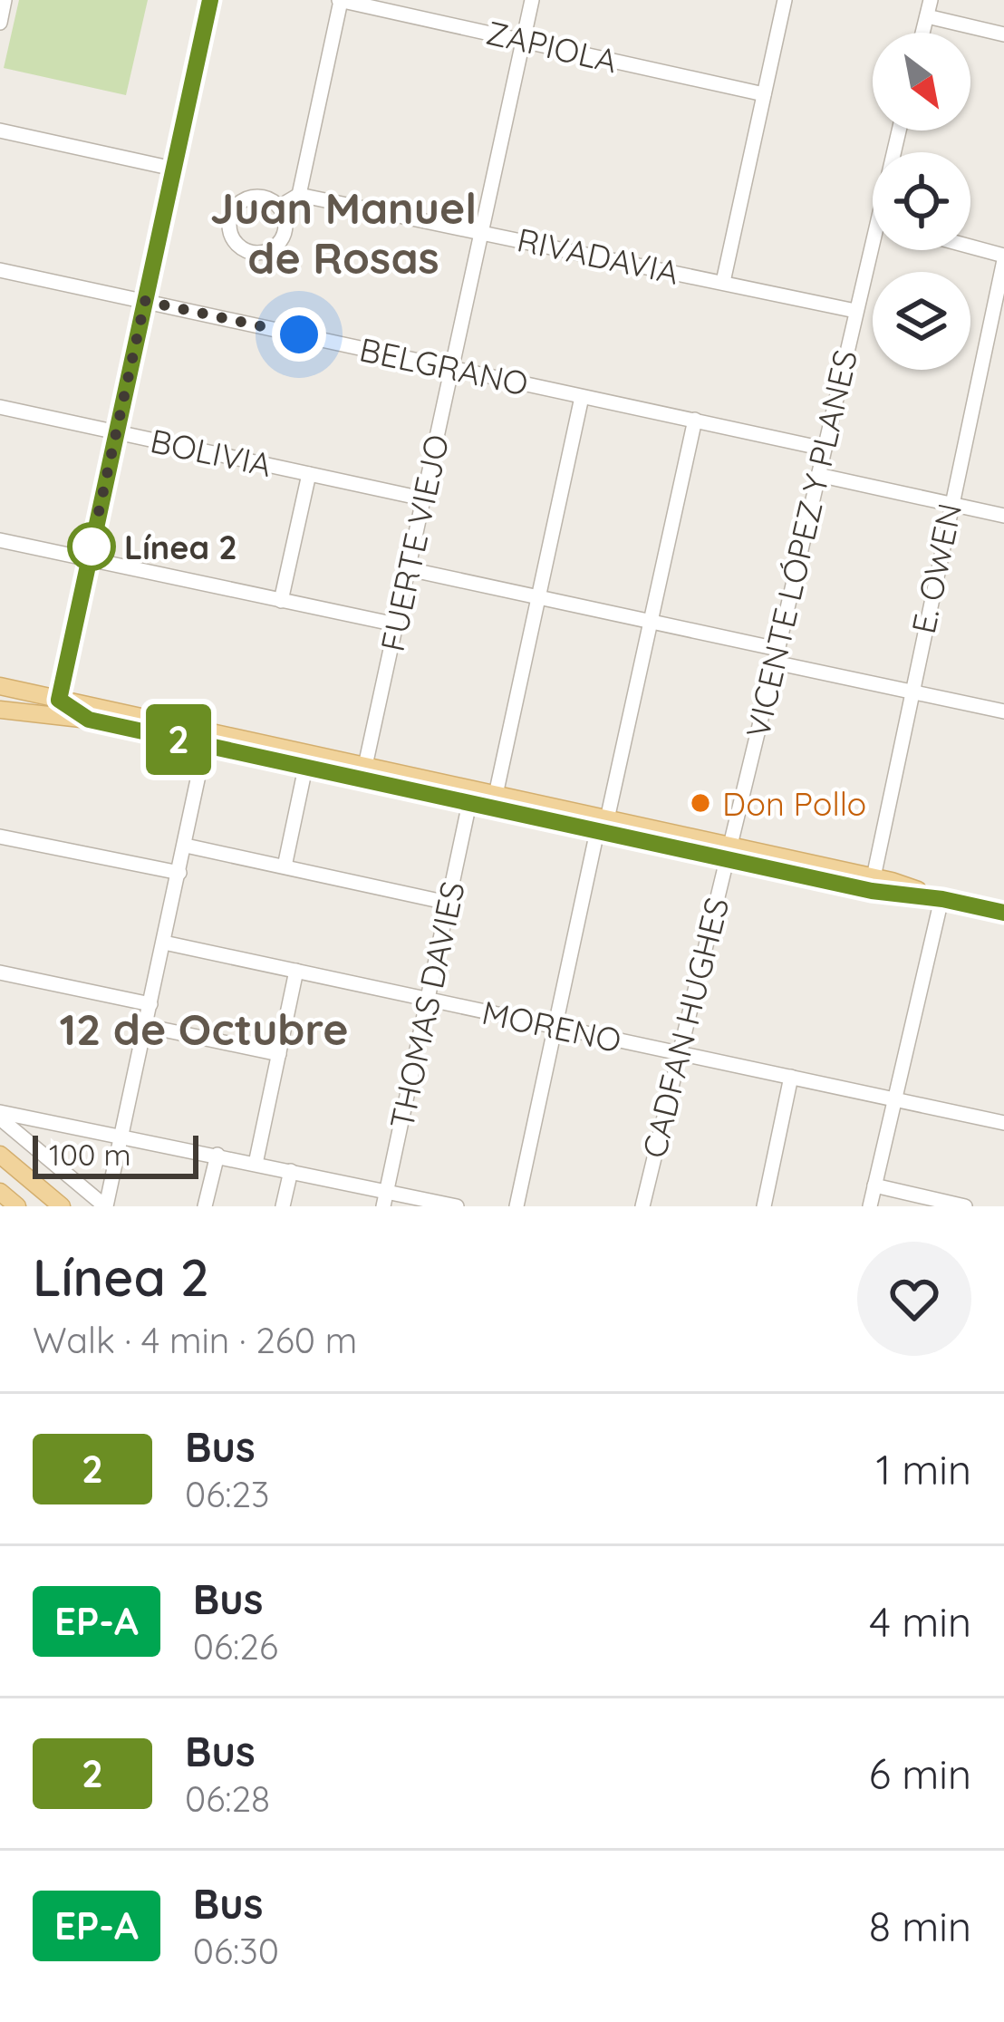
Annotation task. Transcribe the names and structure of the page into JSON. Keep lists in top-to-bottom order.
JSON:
{
  "streets": {
    "street": [
      "ZAPIOLA",
      "RIVADAVIA",
      "BELGRANO",
      "BOLIVIA",
      "FUERTE VIEJO",
      "VICENTE LÓPEZ Y PLANES",
      "E. OWEN",
      "THOMAS DAVIES",
      "MORENO",
      "CADFAN HUGHES"
    ]
  },
  "crossings": [
    ["ZAPIOLA", "FUERTE VIEJO"],
    ["RIVADAVIA", "FUERTE VIEJO"],
    ["RIVADAVIA", "VICENTE LÓPEZ Y PLANES"],
    ["BELGRANO", "FUERTE VIEJO"],
    ["BELGRANO", "VICENTE LÓPEZ Y PLANES"],
    ["BOLIVIA", "FUERTE VIEJO"],
    ["VICENTE LÓPEZ Y PLANES", "CADFAN HUGHES"],
    ["THOMAS DAVIES", "MORENO"],
    ["MORENO", "CADFAN HUGHES"]
  ],
  "districts": ["Juan Manuel de Rosas", "12 de Octubre"],
  "places": ["Línea 2", "Don Pollo"],
  "lines": ["bus line 2"],
  "scale_bar": "100 m",
  "north": "bottom right",
  "page": {
    "on_map": "2",
    "scale": "100 m",
    "heading": ["Línea 2", "Walk · 4 min · 260 m"],
    "list": [
      {
        "mark": "2",
        "name": "Bus",
        "note": "06:23",
        "value": "1 min"
      },
      {
        "mark": "EP-A",
        "name": "Bus",
        "note": "06:26",
        "value": "4 min"
      },
      {
        "mark": "2",
        "name": "Bus",
        "note": "06:28",
        "value": "6 min"
      },
      {
        "mark": "EP-A",
        "name": "Bus",
        "note": "06:30",
        "value": "8 min"
      }
    ]
  }
}
